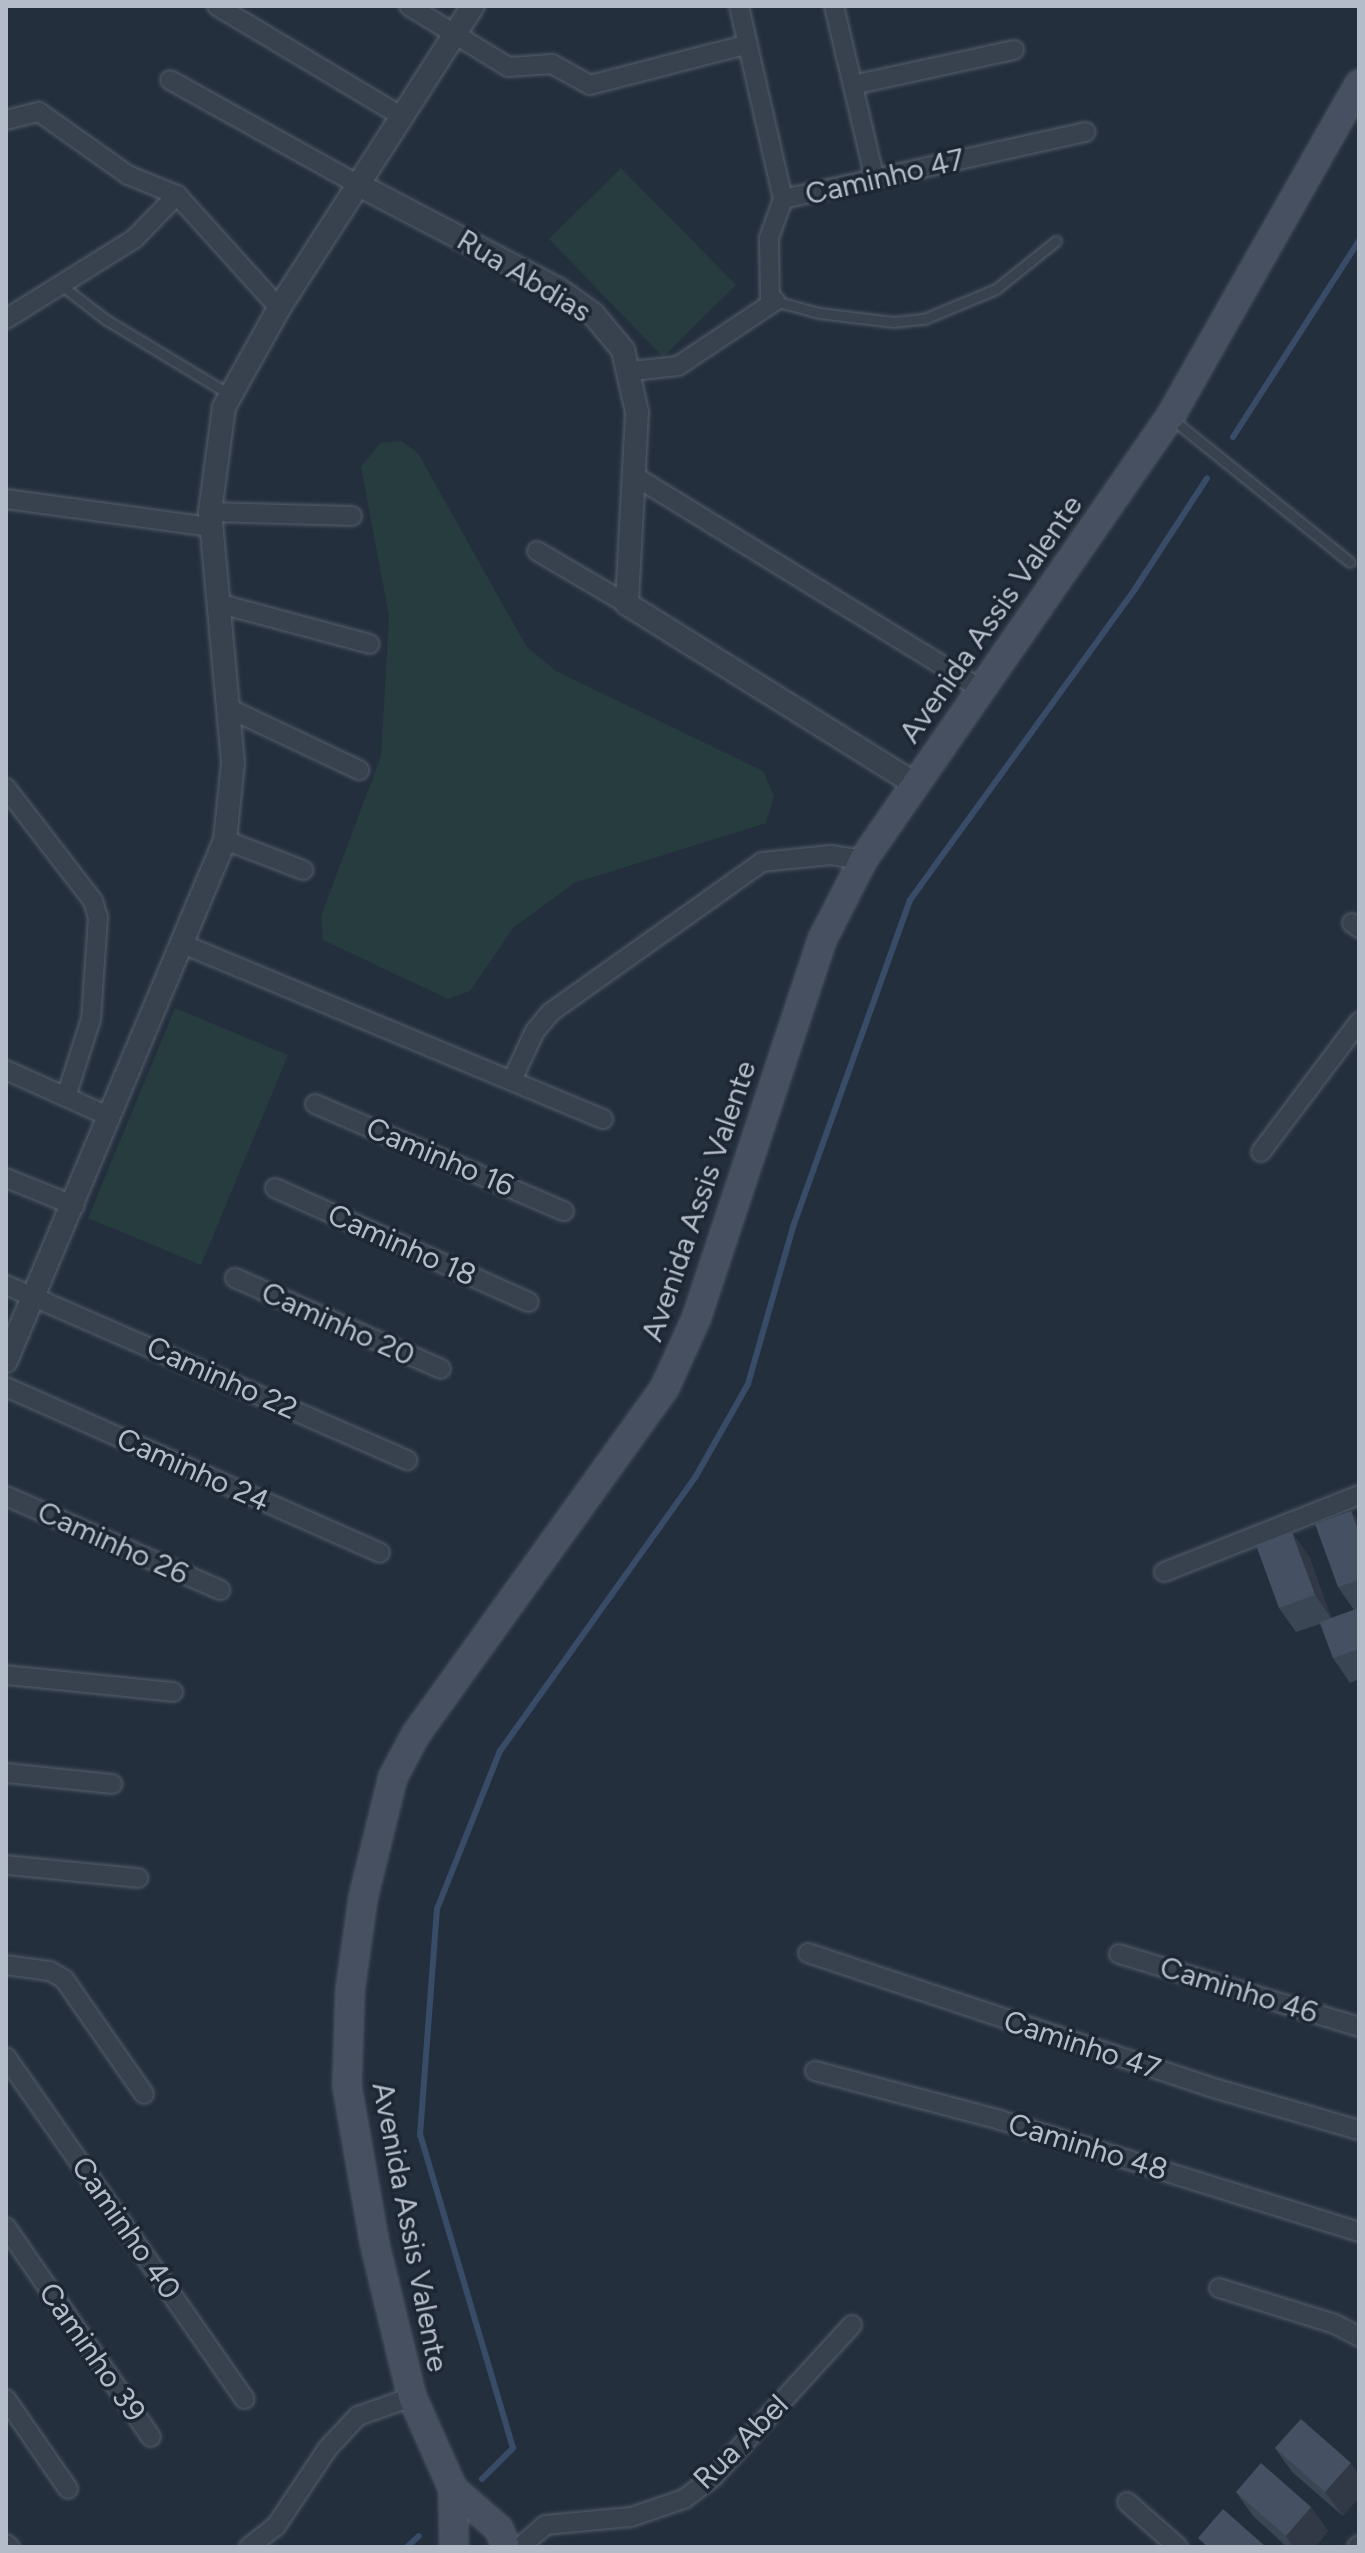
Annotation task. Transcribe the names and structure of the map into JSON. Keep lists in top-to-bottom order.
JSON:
{
  "streets": {
    "main road": ["Avenida Assis Valente"],
    "street": [
      "Caminho 47",
      "Rua Abdias",
      "Caminho 16",
      "Caminho 18",
      "Caminho 20",
      "Caminho 22",
      "Caminho 24",
      "Caminho 26",
      "Caminho 46",
      "Caminho 48",
      "Caminho 40",
      "Caminho 39",
      "Rua Abel"
    ]
  }
}
